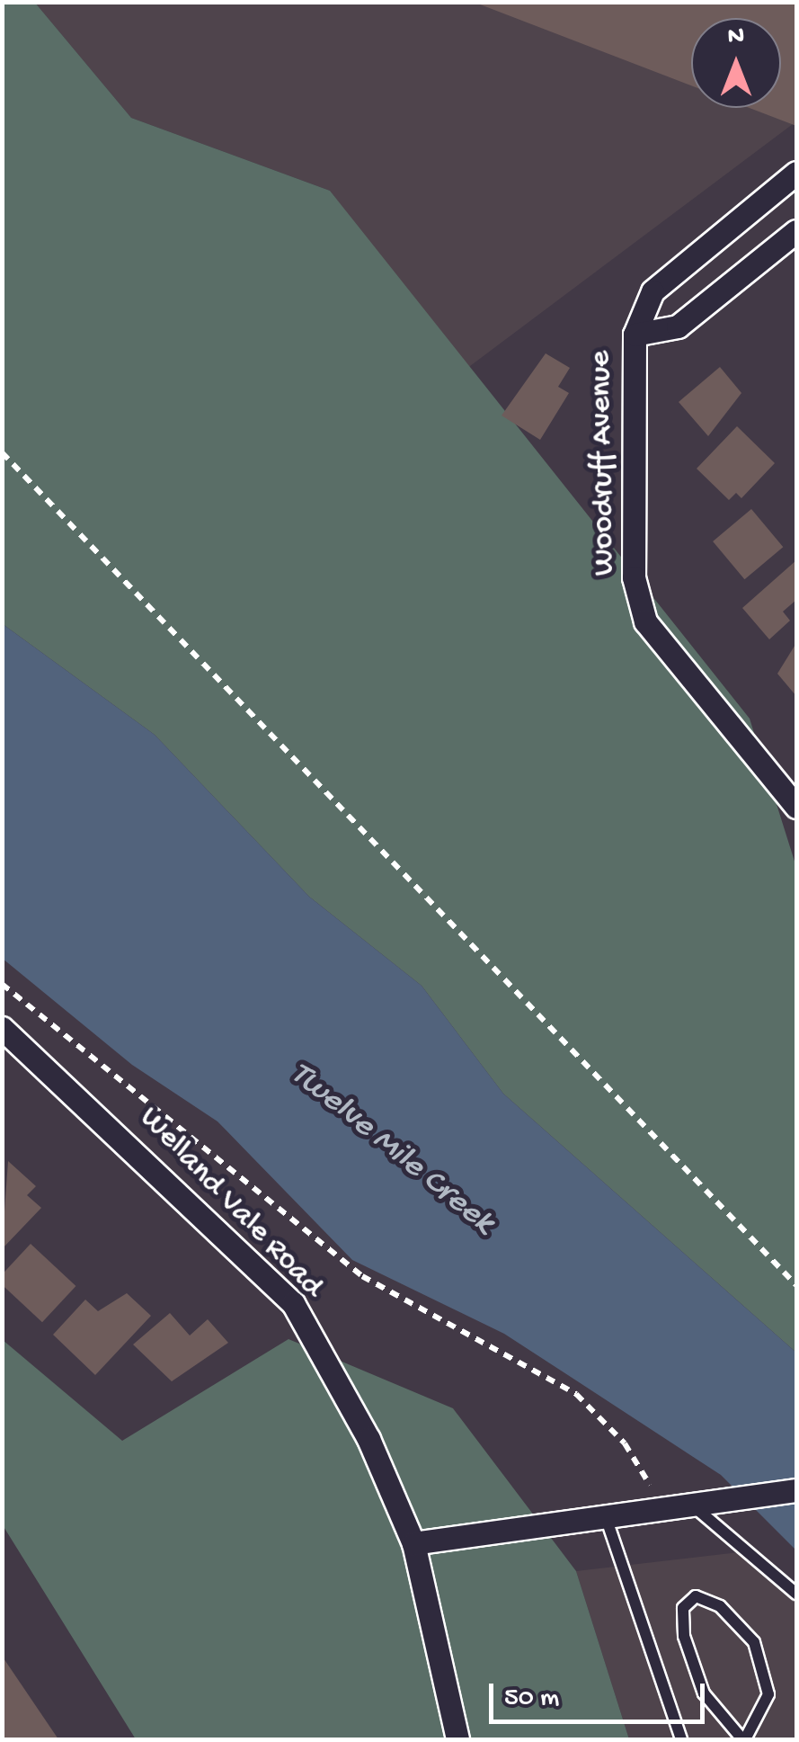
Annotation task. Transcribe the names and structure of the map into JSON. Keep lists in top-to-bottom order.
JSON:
{
  "streets": {
    "street": ["Woodruff Avenue", "Welland Vale Road"]
  },
  "water": ["Twelve Mile Creek"],
  "scale_bar": "50 m",
  "north": "top"
}
